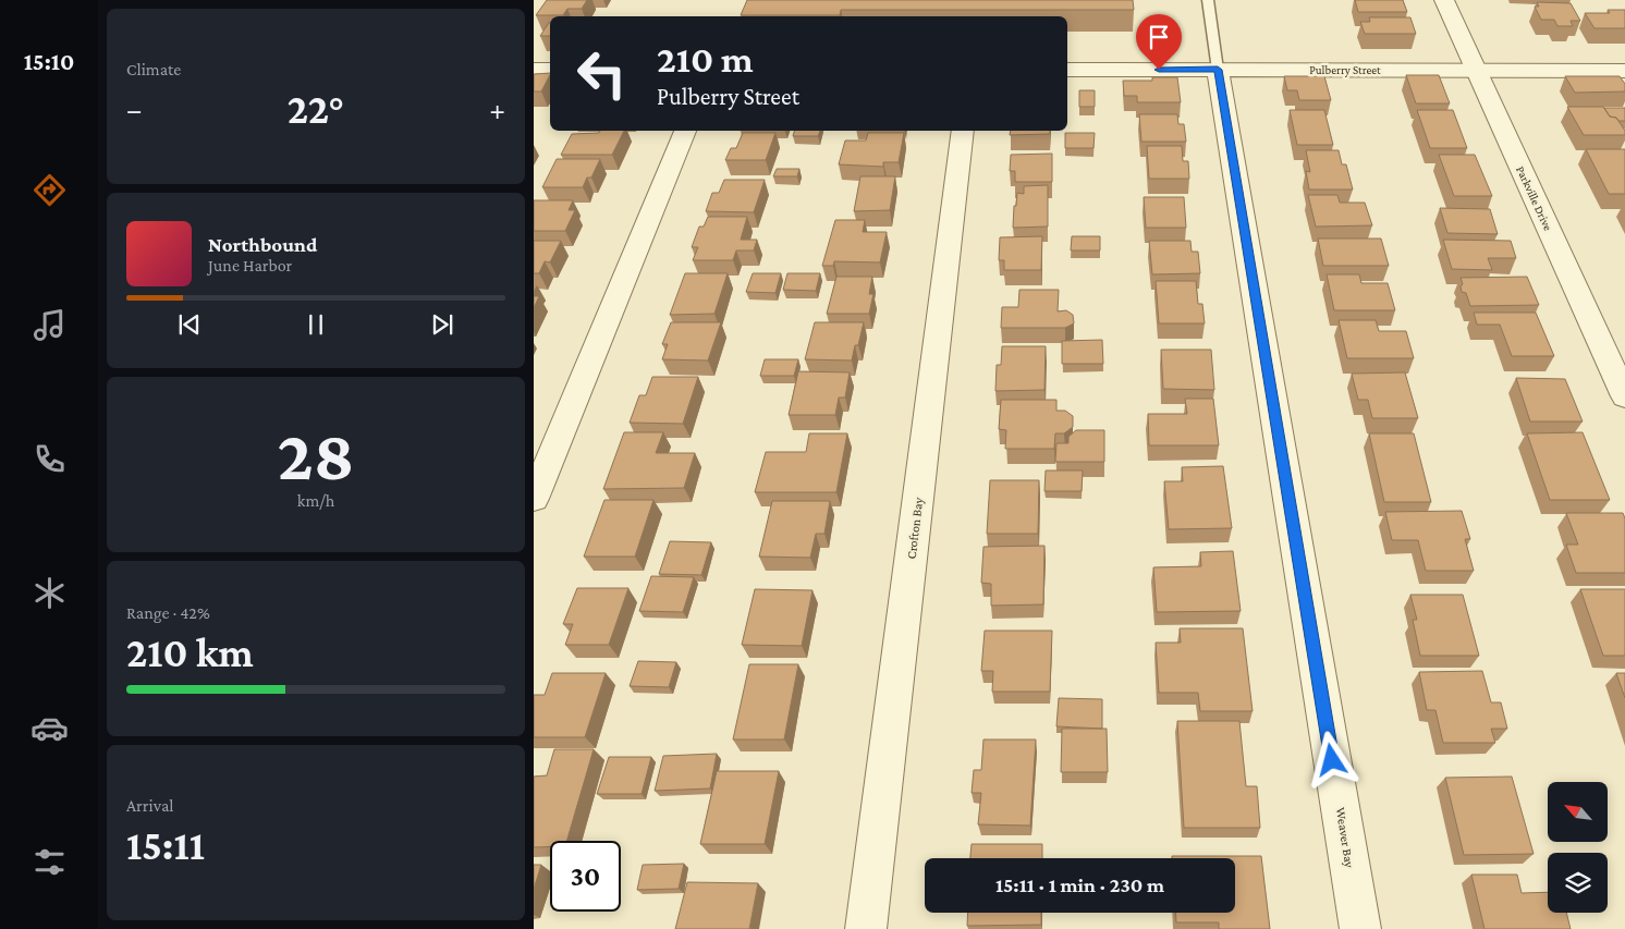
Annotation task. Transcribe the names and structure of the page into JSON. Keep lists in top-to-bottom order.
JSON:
{
  "streets": {
    "street": [
      "Pulberry Street",
      "Parkville Drive",
      "Crofton Bay",
      "Weaver Bay"
    ]
  },
  "crossings": [
    ["Pulberry Street", "Parkville Drive"],
    ["Pulberry Street", "Weaver Bay"]
  ],
  "north": "top left",
  "page": {
    "tabs": "15:10",
    "tile": [
      "Climate",
      ["28", "km/h"],
      ["Range · 42%", "210 km"],
      ["Arrival", "15:11"]
    ],
    "turn": ["210 m", "Pulberry Street"],
    "heat": ["−", "22°", "+"],
    "song": ["Northbound", "June Harbor"],
    "limit": "30",
    "trip": "15:11 · 1 min · 230 m"
  }
}
